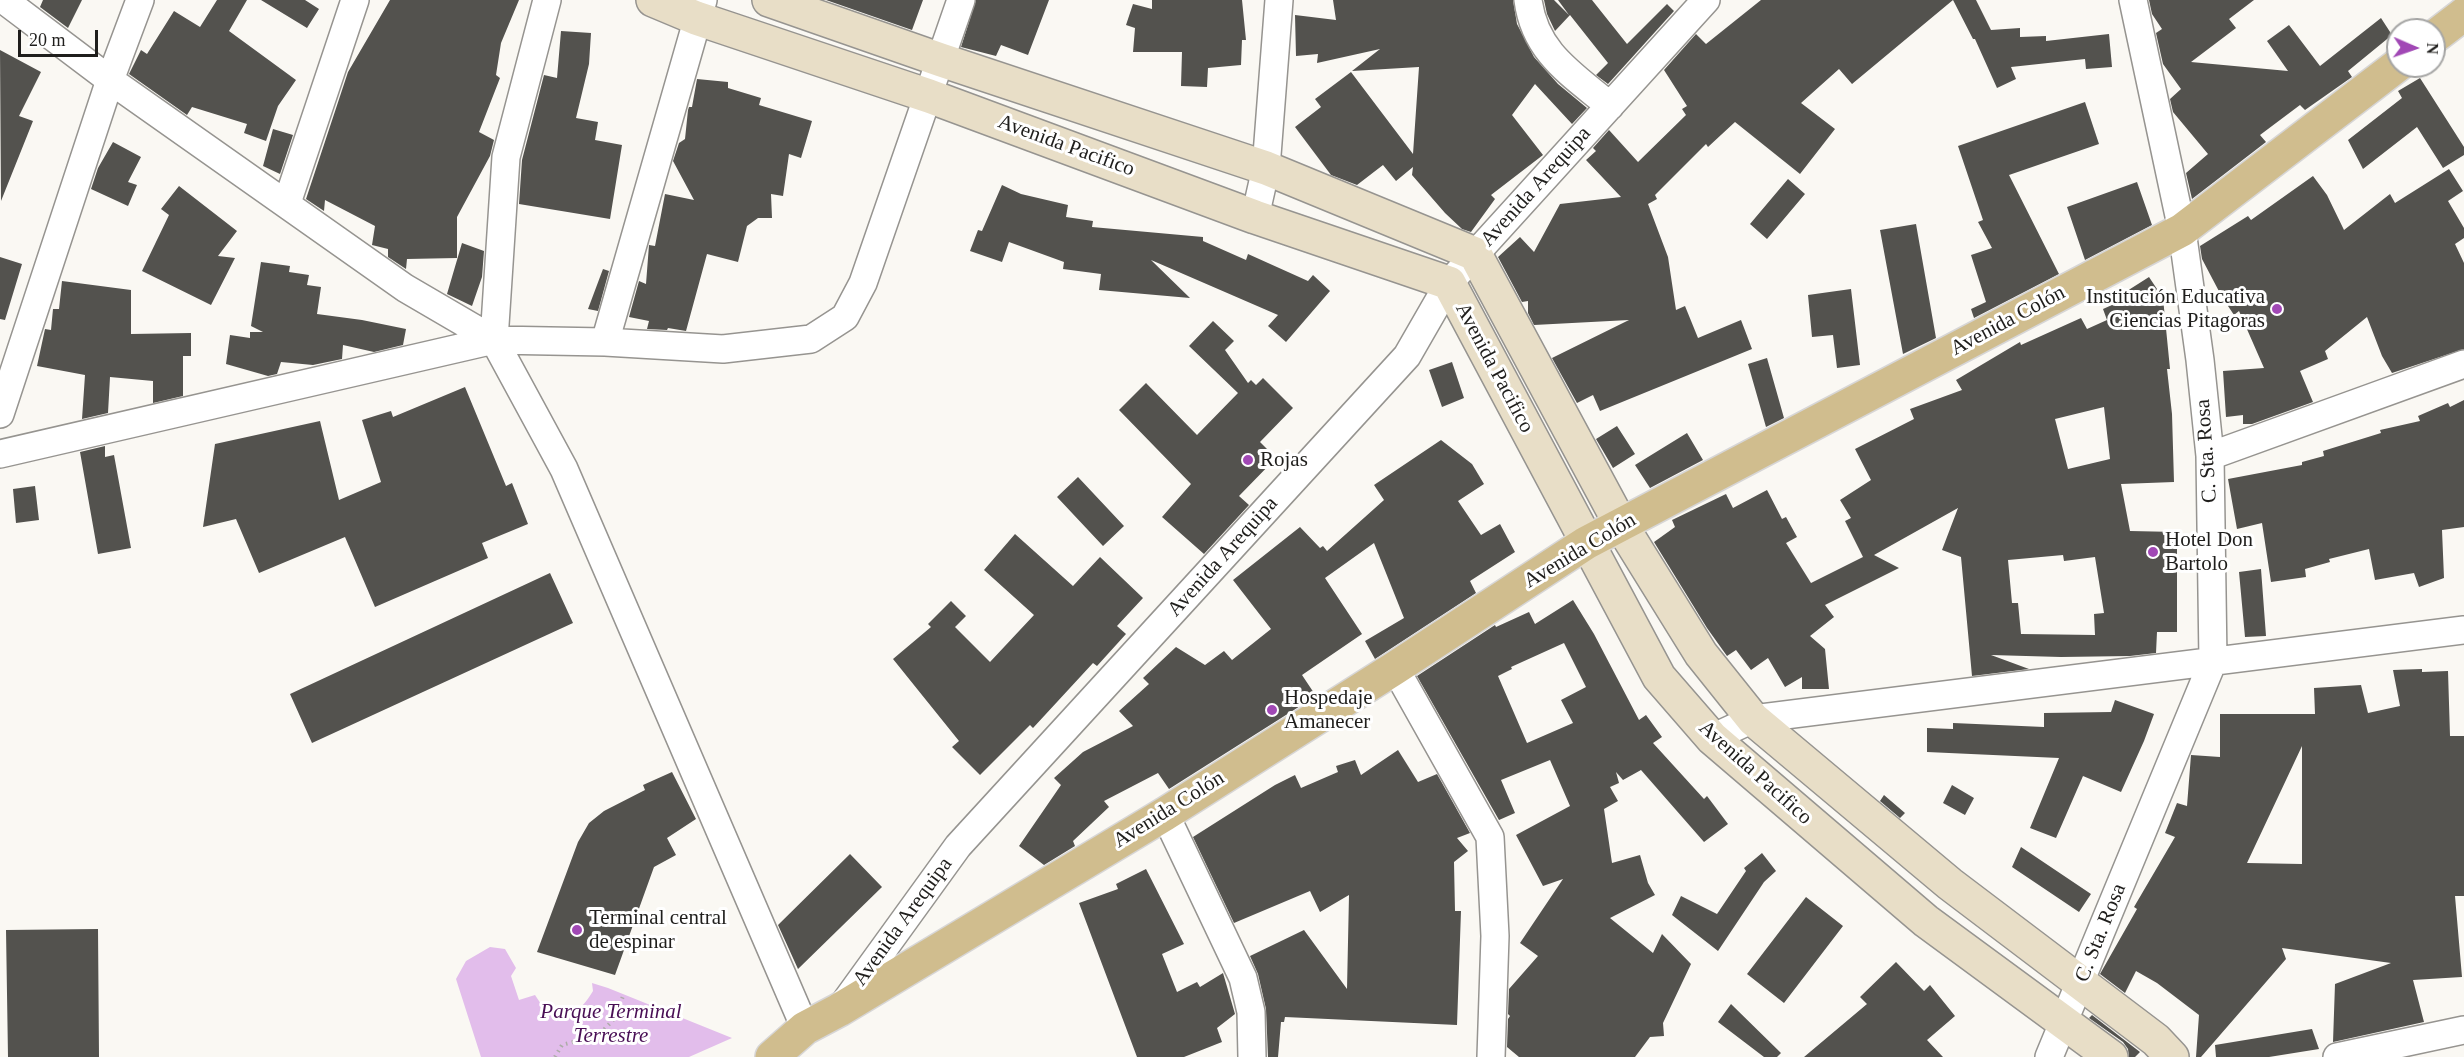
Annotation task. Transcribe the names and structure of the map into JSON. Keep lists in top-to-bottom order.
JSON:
{
  "streets": {
    "main road": ["Avenida Pacifico", "Avenida Colón"],
    "street": ["Avenida Arequipa", "C. Sta. Rosa"]
  },
  "crossings": [
    ["Avenida Pacifico", "Avenida Arequipa"],
    ["Avenida Pacifico", "Avenida Colón"],
    ["Avenida Pacifico", "C. Sta. Rosa"],
    ["Avenida Arequipa", "Avenida Colón"],
    ["Avenida Colón", "C. Sta. Rosa"]
  ],
  "parks": ["Parque Terminal Terrestre"],
  "places": [
    "Institución Educativa Ciencias Pitagoras",
    "Rojas",
    "Hotel Don Bartolo",
    "Hospedaje Amanecer",
    "Terminal central de espinar"
  ],
  "scale_bar": "20 m",
  "north": "right"
}
